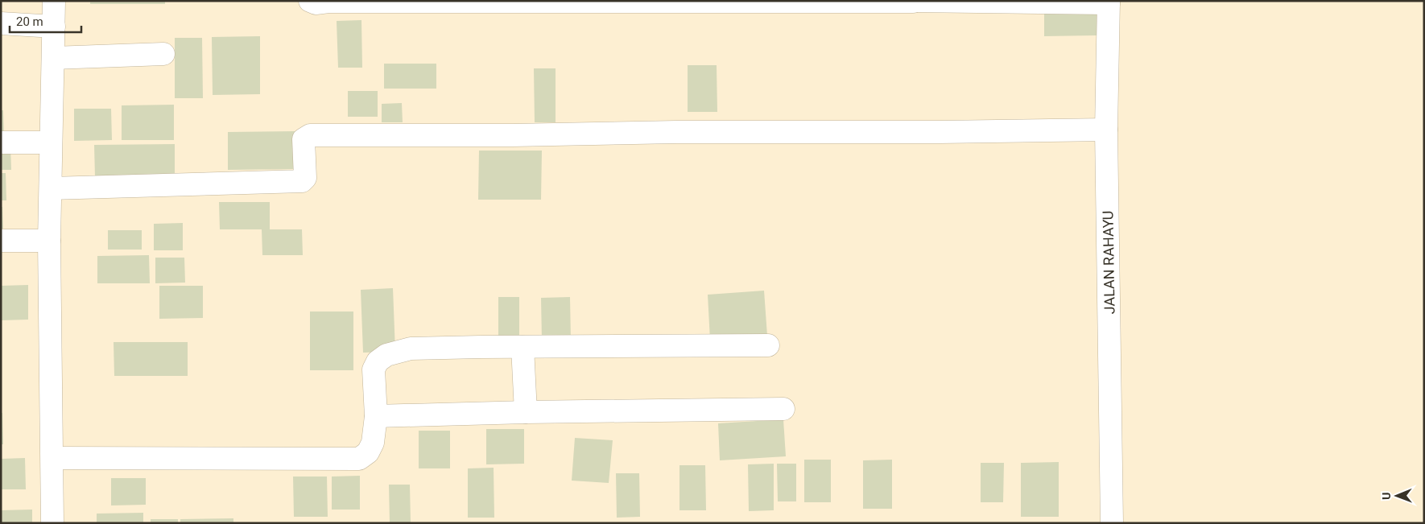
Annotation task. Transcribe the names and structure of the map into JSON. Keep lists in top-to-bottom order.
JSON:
{
  "streets": {
    "street": ["JALAN RAHAYU"]
  },
  "scale_bar": "20 m",
  "north": "left"
}
